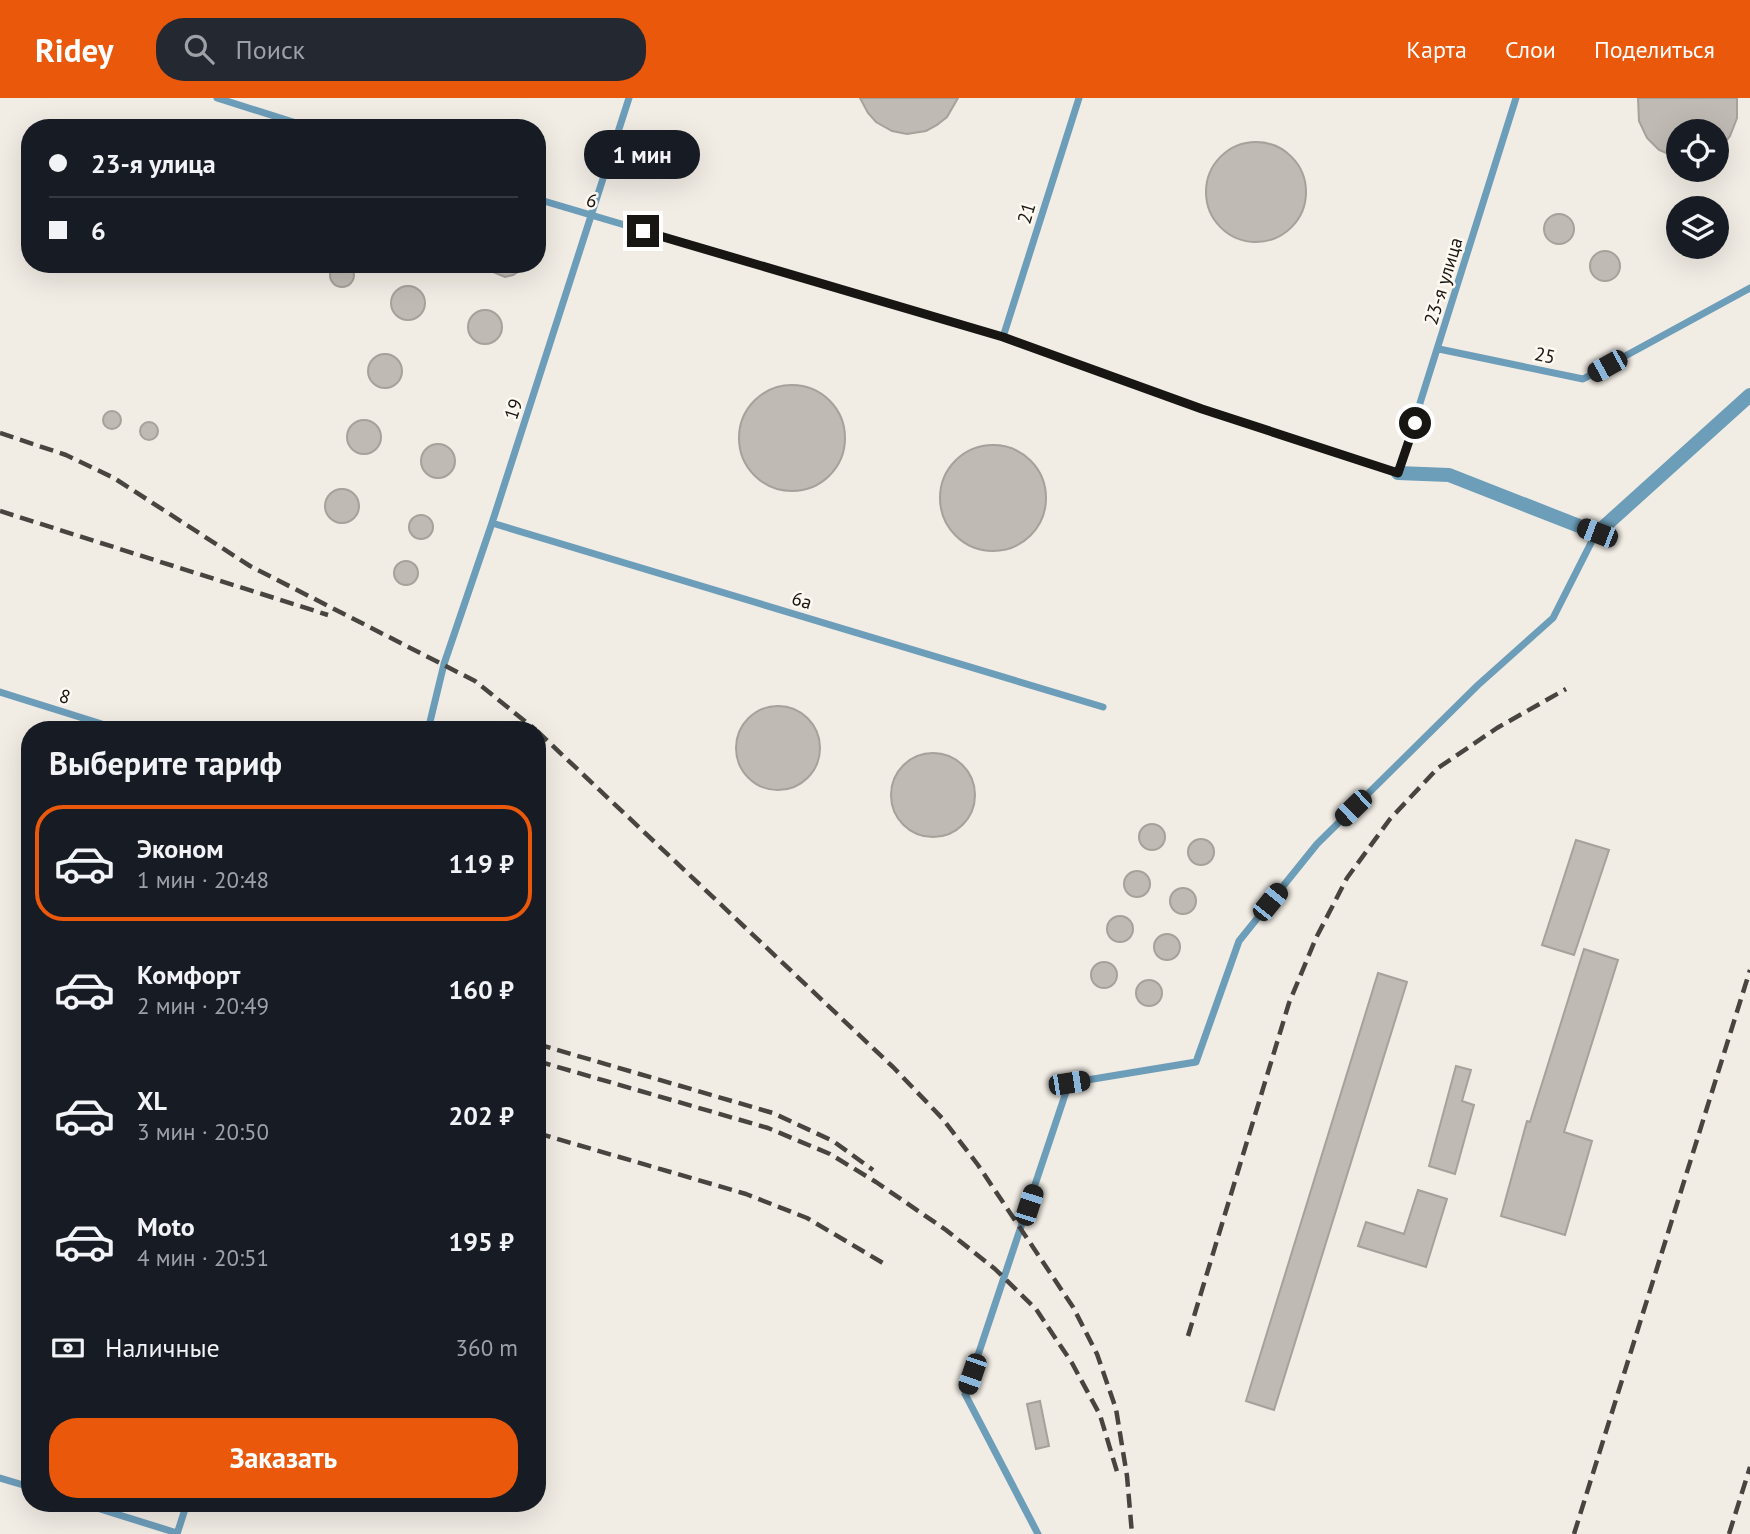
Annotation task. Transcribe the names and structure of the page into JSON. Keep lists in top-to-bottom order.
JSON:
{
  "streets": {
    "lane": [
      "6",
      "21",
      "23-я улица",
      "25",
      "19",
      "6a",
      "8"
    ]
  },
  "crossings": [
    ["6", "21"],
    ["6", "23-я улица"],
    ["6", "19"],
    ["23-я улица", "25"],
    ["19", "6a"]
  ],
  "page": {
    "header": "Ridey",
    "search": "Поиск",
    "nav": ["Карта", "Слои", "Поделиться"],
    "banner": ["23-я улица", "6"],
    "bubble": "1 мин",
    "heading": "Выберите тариф",
    "list": [
      {
        "name": "Эконом",
        "note": "1 мин · 20:48",
        "value": "119 ₽"
      },
      {
        "name": "Комфорт",
        "note": "2 мин · 20:49",
        "value": "160 ₽"
      },
      {
        "name": "XL",
        "note": "3 мин · 20:50",
        "value": "202 ₽"
      },
      {
        "name": "Moto",
        "note": "4 мин · 20:51",
        "value": "195 ₽"
      }
    ],
    "pay": ["Наличные", "360 m"],
    "buttons": "Заказать"
  }
}
